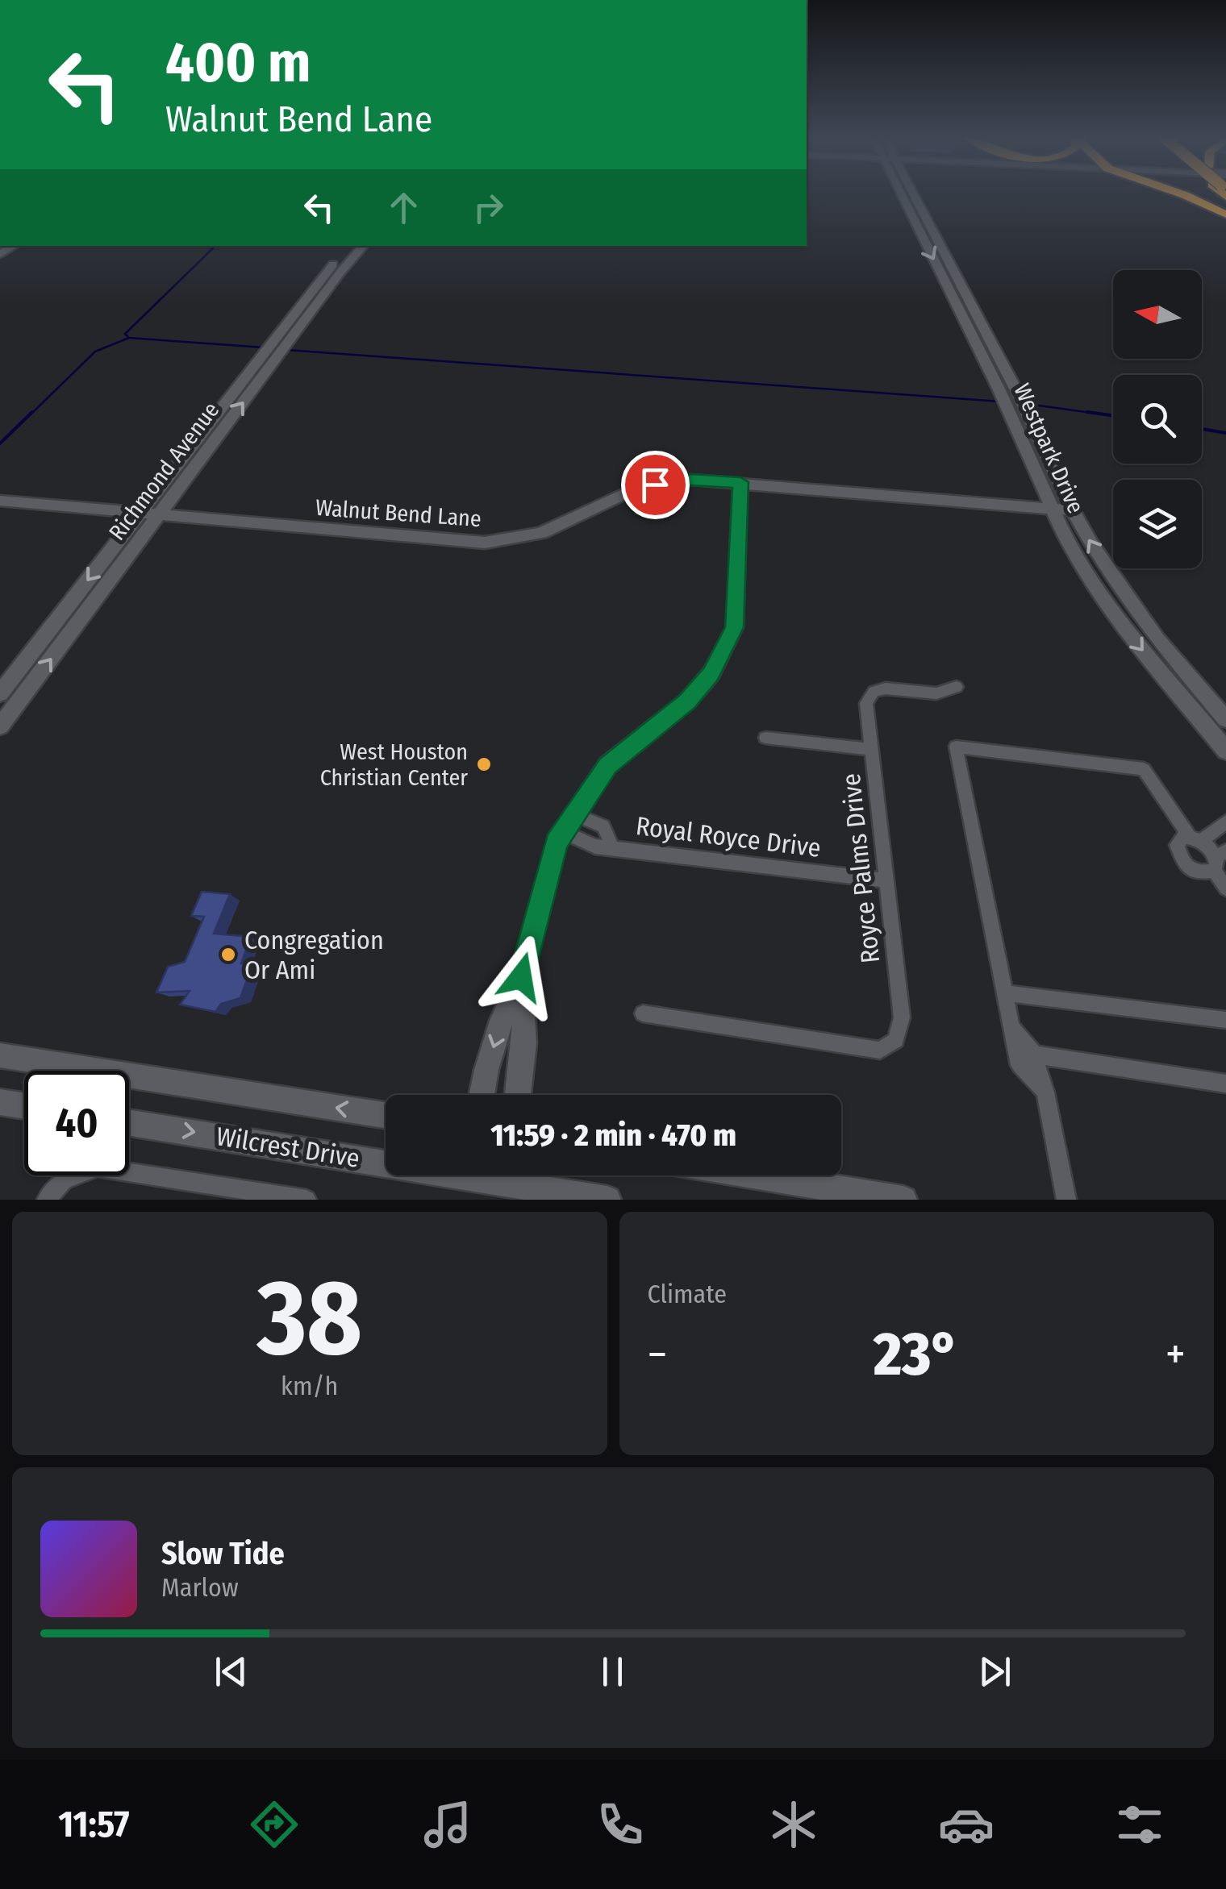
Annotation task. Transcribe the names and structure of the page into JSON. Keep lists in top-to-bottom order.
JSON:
{
  "streets": {
    "main road": [
      "Westpark Drive",
      "Richmond Avenue",
      "Walnut Bend Lane",
      "Wilcrest Drive"
    ],
    "street": ["Royal Royce Drive", "Royce Palms Drive"]
  },
  "crossings": [
    ["Westpark Drive", "Walnut Bend Lane"],
    ["Richmond Avenue", "Walnut Bend Lane"],
    ["Royal Royce Drive", "Royce Palms Drive"]
  ],
  "places": ["West Houston Christian Center", "Congregation Or Ami"],
  "north": "left",
  "page": {
    "turn": ["400 m", "Walnut Bend Lane"],
    "limit": "40",
    "trip": "11:59 · 2 min · 470 m",
    "tile": [
      ["38", "km/h"],
      "Climate"
    ],
    "heat": ["−", "23°", "+"],
    "song": ["Slow Tide", "Marlow"],
    "tabs": "11:57"
  }
}
